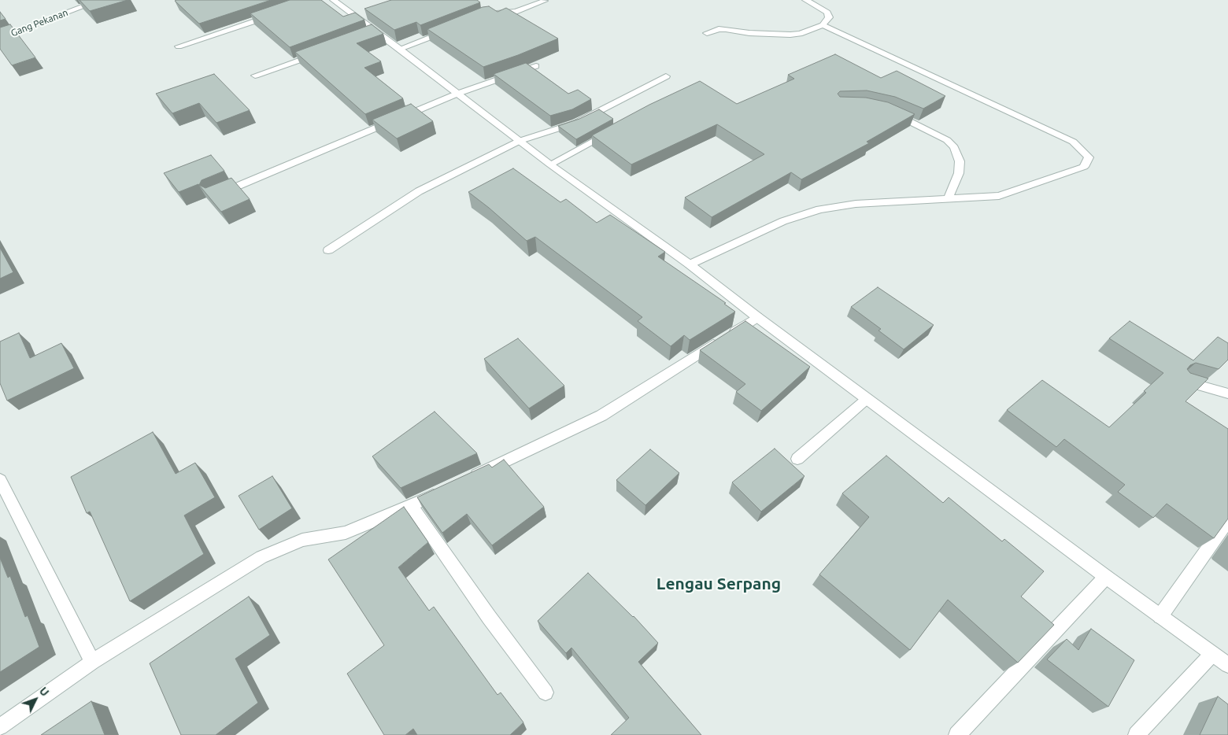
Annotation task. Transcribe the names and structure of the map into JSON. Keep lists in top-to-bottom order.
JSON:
{
  "streets": {
    "street": ["Gang Pekanan"]
  },
  "districts": ["Lengau Serpang"],
  "north": "top right"
}
